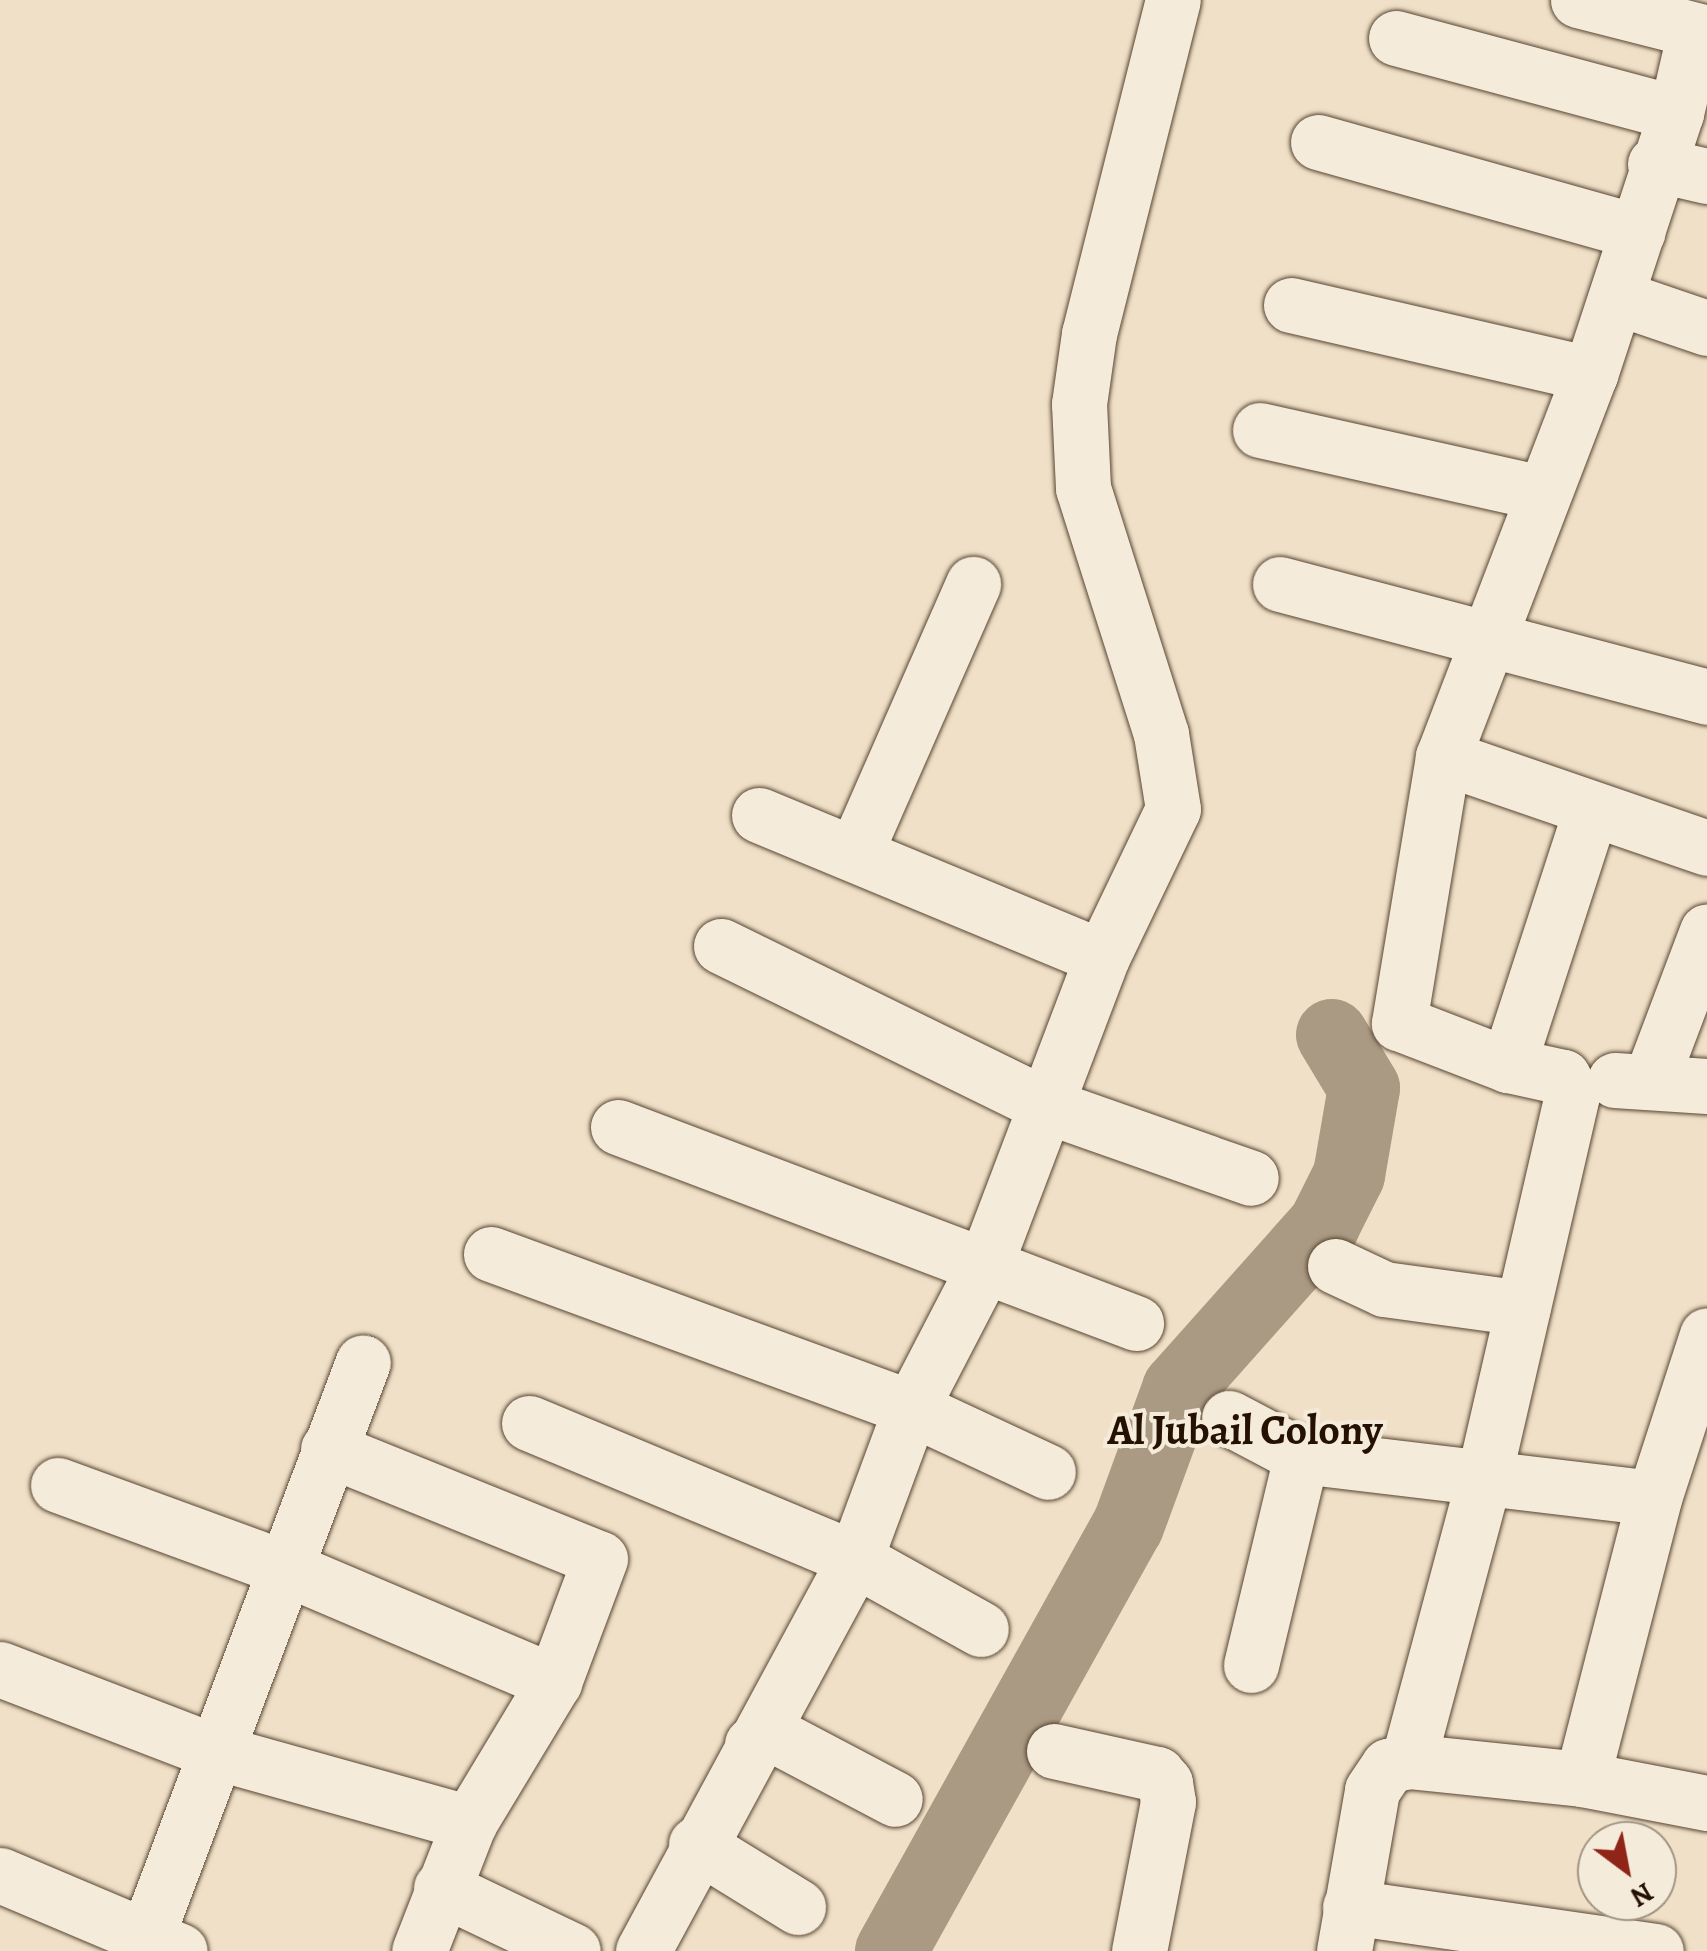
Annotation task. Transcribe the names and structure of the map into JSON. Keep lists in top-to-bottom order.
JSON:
{
  "districts": ["Al Jubail Colony"],
  "north": "bottom right"
}
